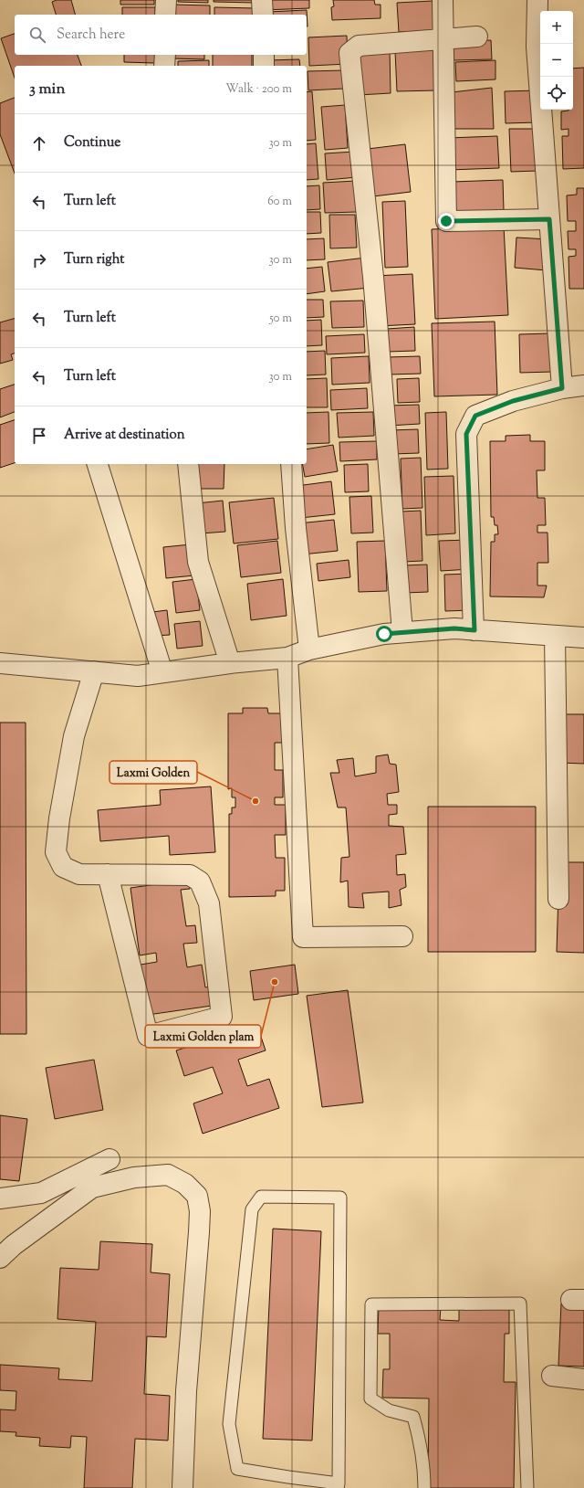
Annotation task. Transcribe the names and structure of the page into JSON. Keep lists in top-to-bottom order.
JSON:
{
  "places": ["Laxmi Golden", "Laxmi Golden plam"],
  "page": {
    "map_buttons": ["+", "−"],
    "search": "Search here",
    "heading": ["3 min", "Walk · 200 m"],
    "list": [
      ["Continue", "30 m"],
      ["Turn left", "60 m"],
      ["Turn right", "30 m"],
      ["Turn left", "50 m"],
      ["Turn left", "30 m"],
      "Arrive at destination"
    ]
  }
}
